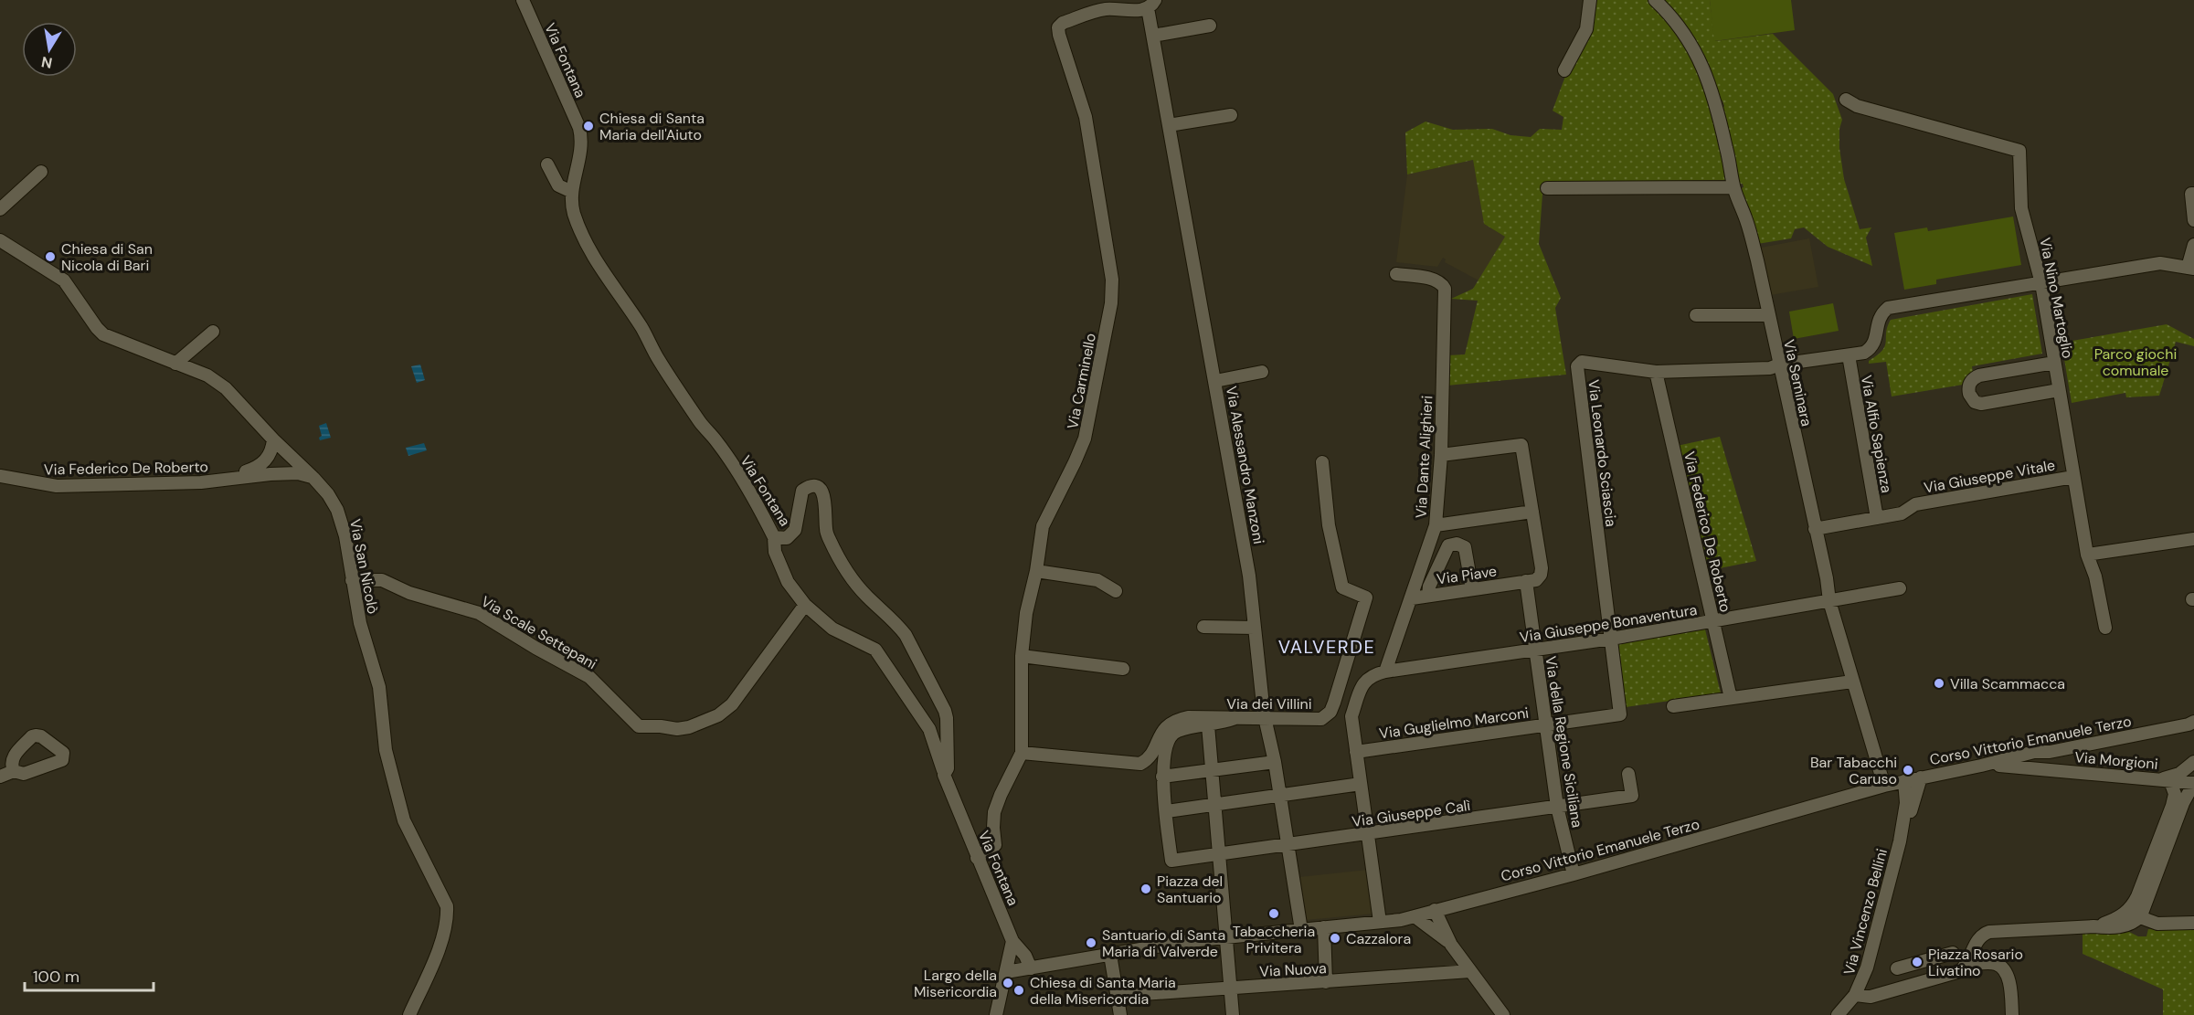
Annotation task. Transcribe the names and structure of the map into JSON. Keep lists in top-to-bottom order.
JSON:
{
  "streets": {
    "street": [
      "Via Fontana",
      "Via Nino Martoglio",
      "Via Carminello",
      "Via Seminara",
      "Via Alfio Sapienza",
      "Via Leonardo Sciascia",
      "Via Dante Alighieri",
      "Via Alessandro Manzoni",
      "Via Federico De Roberto",
      "Via Giuseppe Vitale",
      "Via San Nicolò",
      "Via Piave",
      "Via Giuseppe Bonaventura",
      "Via Scale Settepani",
      "Via dei Villini",
      "Via Guglielmo Marconi",
      "Corso Vittorio Emanuele Terzo",
      "Via della Regione Siciliana",
      "Via Morgioni",
      "Via Giuseppe Calì",
      "Via Vincenzo Bellini",
      "Via Nuova"
    ]
  },
  "crossings": [
    ["Via Fontana", "Via Carminello"],
    ["Via Fontana", "Corso Vittorio Emanuele Terzo"],
    ["Via Nino Martoglio", "Via Leonardo Sciascia"],
    ["Via Nino Martoglio", "Via Giuseppe Vitale"],
    ["Via Carminello", "Via Alessandro Manzoni"],
    ["Via Carminello", "Via dei Villini"],
    ["Via Seminara", "Via Leonardo Sciascia"],
    ["Via Seminara", "Via Giuseppe Vitale"],
    ["Via Seminara", "Via Giuseppe Bonaventura"],
    ["Via Seminara", "Corso Vittorio Emanuele Terzo"],
    ["Via Alfio Sapienza", "Via Leonardo Sciascia"],
    ["Via Alfio Sapienza", "Via Giuseppe Vitale"],
    ["Via Leonardo Sciascia", "Via Federico De Roberto"],
    ["Via Leonardo Sciascia", "Via Giuseppe Bonaventura"],
    ["Via Leonardo Sciascia", "Via Guglielmo Marconi"],
    ["Via Dante Alighieri", "Via Piave"],
    ["Via Dante Alighieri", "Via Giuseppe Bonaventura"],
    ["Via Alessandro Manzoni", "Via dei Villini"],
    ["Via Alessandro Manzoni", "Corso Vittorio Emanuele Terzo"],
    ["Via Alessandro Manzoni", "Via Giuseppe Calì"],
    ["Via Federico De Roberto", "Via San Nicolò"],
    ["Via Federico De Roberto", "Via Giuseppe Bonaventura"],
    ["Via San Nicolò", "Via Scale Settepani"],
    ["Via Piave", "Via della Regione Siciliana"],
    ["Via Giuseppe Bonaventura", "Via della Regione Siciliana"],
    ["Via Guglielmo Marconi", "Via della Regione Siciliana"],
    ["Corso Vittorio Emanuele Terzo", "Via della Regione Siciliana"],
    ["Corso Vittorio Emanuele Terzo", "Via Morgioni"],
    ["Via della Regione Siciliana", "Via Giuseppe Calì"]
  ],
  "districts": ["VALVERDE"],
  "parks": ["Parco giochi comunale"],
  "places": [
    "Chiesa di Santa Maria dell'Aiuto",
    "Chiesa di San Nicola di Bari",
    "Villa Scammacca",
    "Bar Tabacchi Caruso",
    "Piazza del Santuario",
    "Tabaccheria Privitera",
    "Cazzalora",
    "Santuario di Santa Maria di Valverde",
    "Piazza Rosario Livatino",
    "Largo della Misericordia",
    "Chiesa di Santa Maria della Misericordia"
  ],
  "scale_bar": "100 m",
  "north": "bottom"
}
